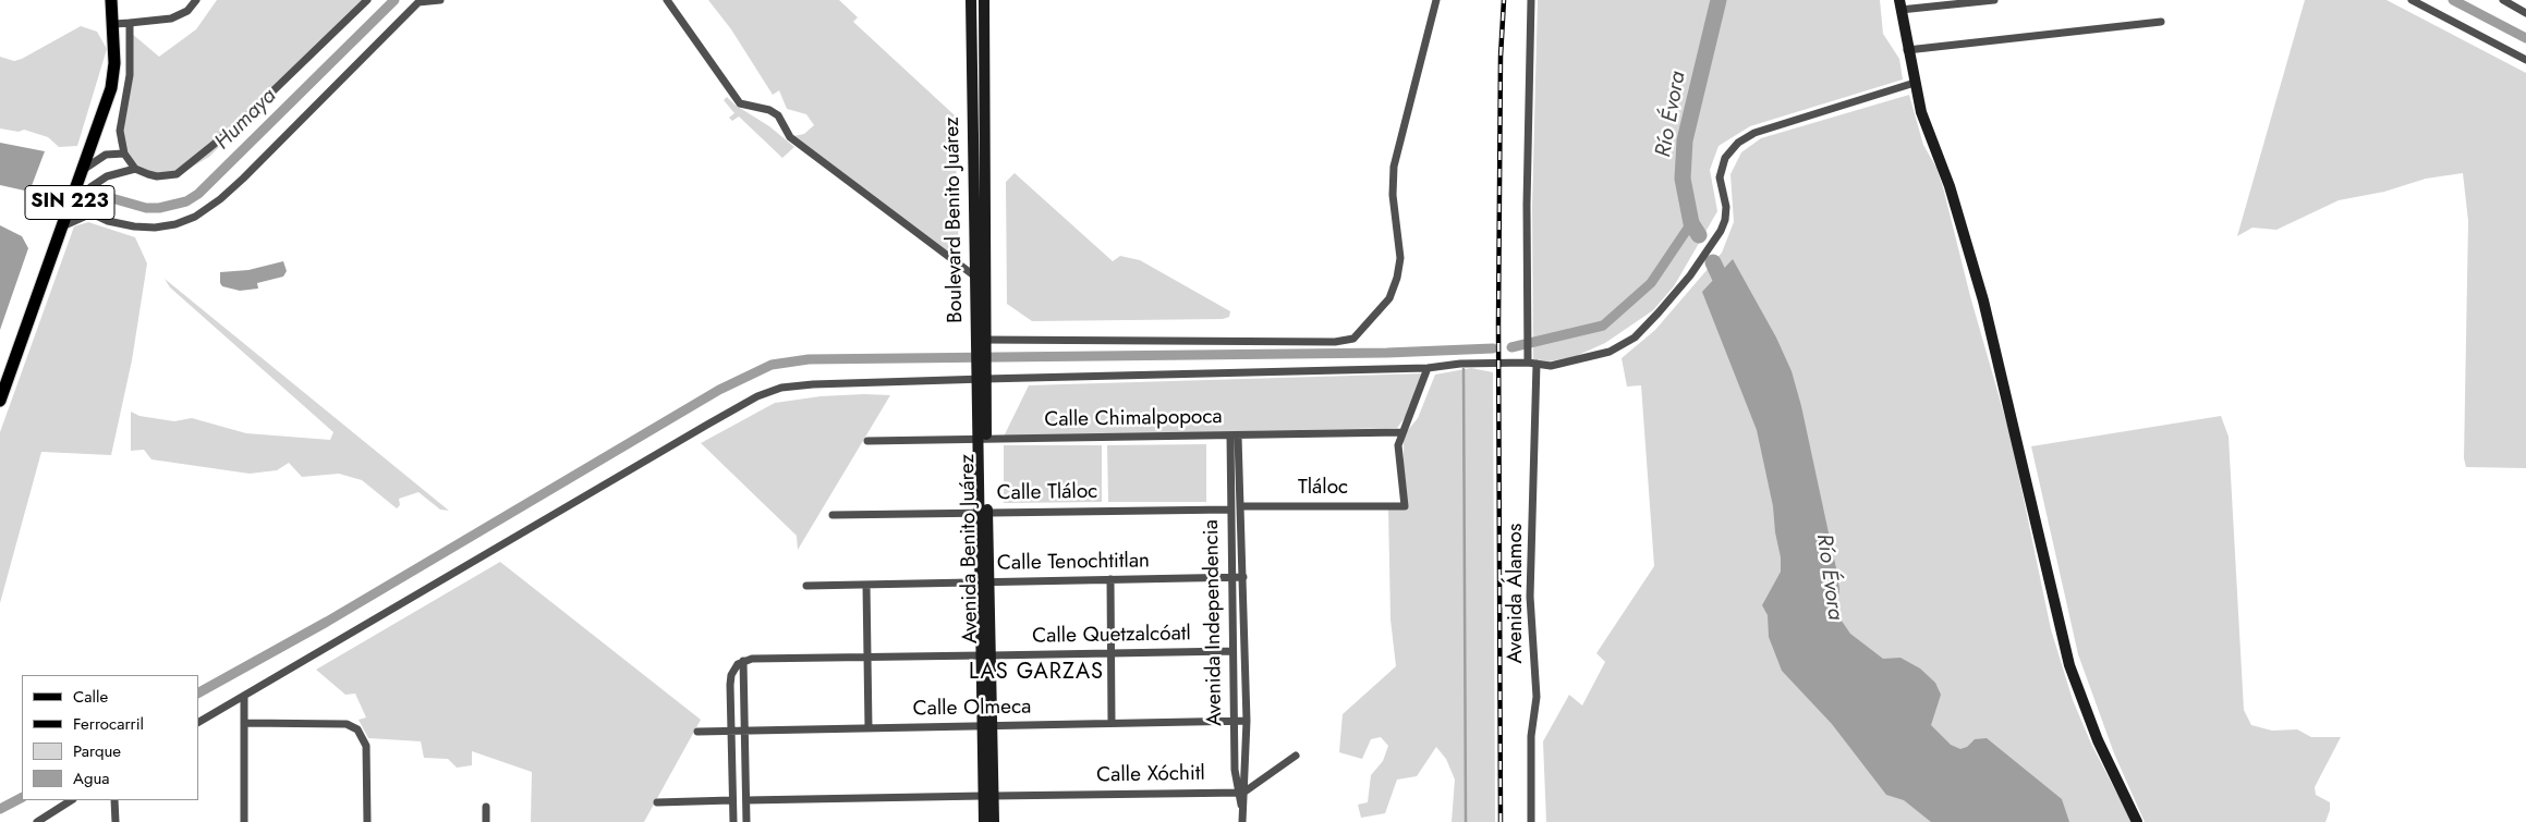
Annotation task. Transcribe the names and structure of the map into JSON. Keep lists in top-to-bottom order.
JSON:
{
  "streets": {
    "main road": ["SIN 223"],
    "street": [
      "Boulevard Benito Juárez",
      "Calle Chimalpopoca",
      "Tláloc",
      "Calle Tláloc",
      "Avenida Benito Juárez",
      "Calle Tenochtitlan",
      "Avenida Álamos",
      "Avenida Independencia",
      "Calle Quetzalcóatl",
      "Calle Olmeca",
      "Calle Xóchitl"
    ]
  },
  "crossings": [
    ["Boulevard Benito Juárez", "Calle Chimalpopoca"],
    ["Boulevard Benito Juárez", "Avenida Benito Juárez"],
    ["Calle Chimalpopoca", "Tláloc"],
    ["Calle Chimalpopoca", "Avenida Benito Juárez"],
    ["Calle Chimalpopoca", "Avenida Independencia"],
    ["Tláloc", "Avenida Independencia"],
    ["Calle Tláloc", "Avenida Benito Juárez"],
    ["Calle Tláloc", "Avenida Independencia"],
    ["Avenida Benito Juárez", "Calle Tenochtitlan"],
    ["Avenida Benito Juárez", "Calle Quetzalcóatl"],
    ["Avenida Benito Juárez", "Calle Olmeca"],
    ["Avenida Benito Juárez", "Calle Xóchitl"],
    ["Calle Tenochtitlan", "Avenida Independencia"],
    ["Avenida Independencia", "Calle Quetzalcóatl"],
    ["Avenida Independencia", "Calle Olmeca"],
    ["Avenida Independencia", "Calle Xóchitl"]
  ],
  "districts": ["LAS GARZAS"],
  "water": ["Río Évora", "Humaya"],
  "legend": [
    "Calle",
    "Ferrocarril",
    "Parque",
    "Agua"
  ]
}
